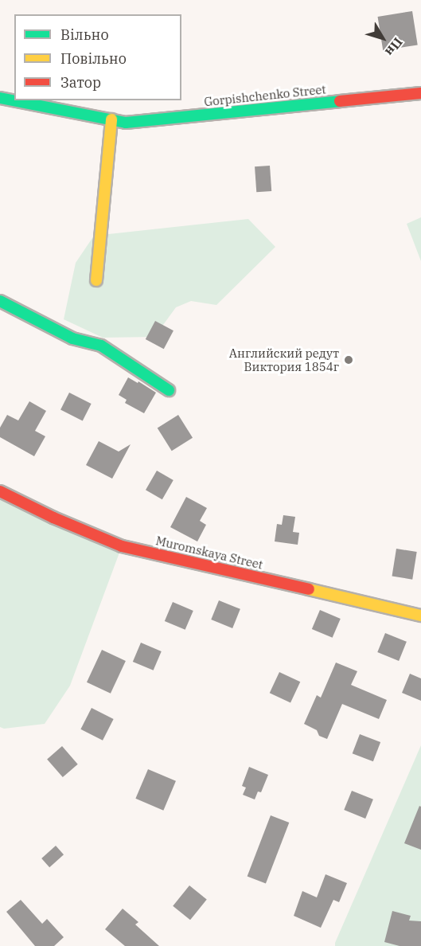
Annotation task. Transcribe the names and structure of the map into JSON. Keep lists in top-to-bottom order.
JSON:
{
  "streets": {
    "street": ["Gorpishchenko Street", "Muromskaya Street"]
  },
  "places": ["Английский редут Виктория 1854г"],
  "legend": ["Вільно", "Повільно", "Затор"],
  "north": "bottom right"
}
